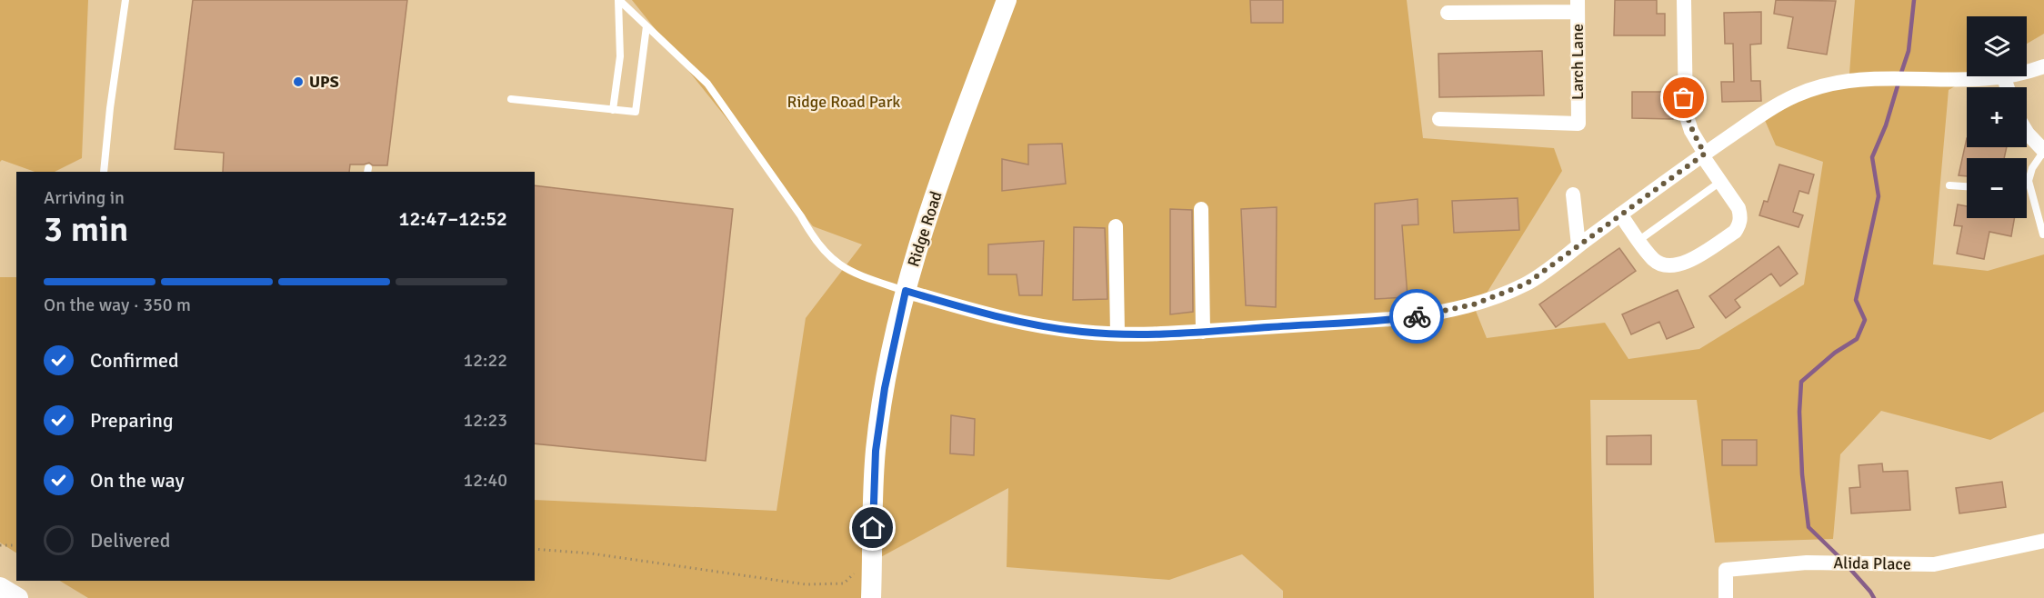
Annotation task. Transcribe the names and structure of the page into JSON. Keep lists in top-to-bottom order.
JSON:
{
  "streets": {
    "street": ["Larch Lane", "Ridge Road", "Alida Place"]
  },
  "parks": ["Ridge Road Park"],
  "places": ["UPS"],
  "page": {
    "map_buttons": ["+", "−"],
    "heading": ["3 min", "Arriving in", "12:47–12:52"],
    "bar": "On the way · 350 m",
    "list": [
      ["Confirmed", "12:22"],
      ["Preparing", "12:23"],
      ["On the way", "12:40"],
      "Delivered"
    ]
  }
}
